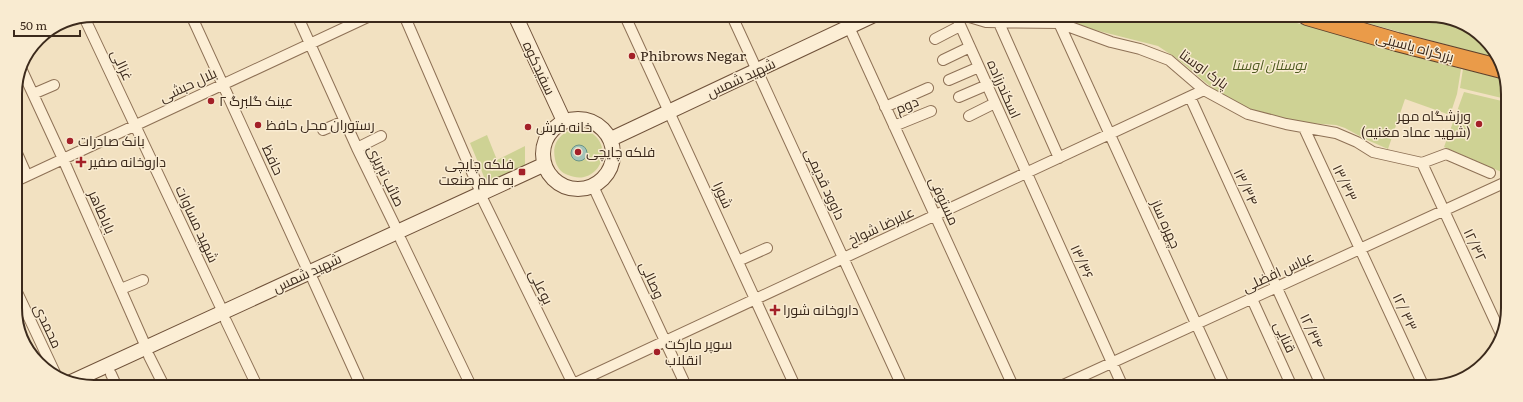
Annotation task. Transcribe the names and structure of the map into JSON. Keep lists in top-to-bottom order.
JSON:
{
  "streets": {
    "highway": ["بزرگراه یاسینی"],
    "main road": ["سفیدکوه", "شهید شمس"],
    "street": [
      "غزالی",
      "پارک اوستا",
      "بلال حبشی",
      "اسکندرزاده",
      "دوم",
      "حافظ",
      "صائب تبریزی",
      "۱۳/۳۳",
      "داوود قدیمی",
      "۱۳/۳۴",
      "شورا",
      "مستوفی",
      "باباطاهر",
      "شهید مساوات",
      "چهره ساز",
      "علیرضا شواخ",
      "۱۲/۳۲",
      "۱۳/۳۶",
      "عباس افضلی",
      "وصالی",
      "بوعلی",
      "۱۲/ ۳۳",
      "محمدی",
      "۱۲/۳۴",
      "قنایی"
    ]
  },
  "crossings": [
    ["غزالی", "بلال حبشی"],
    ["غزالی", "شهید مساوات"],
    ["سفیدکوه", "شهید شمس"],
    ["سفیدکوه", "وصالی"],
    ["پارک اوستا", "۱۳/۳۳"],
    ["پارک اوستا", "چهره ساز"],
    ["پارک اوستا", "علیرضا شواخ"],
    ["پارک اوستا", "۱۲/۳۲"],
    ["شهید شمس", "حافظ"],
    ["شهید شمس", "صائب تبریزی"],
    ["شهید شمس", "داوود قدیمی"],
    ["شهید شمس", "شورا"],
    ["شهید شمس", "مستوفی"],
    ["شهید شمس", "باباطاهر"],
    ["شهید شمس", "شهید مساوات"],
    ["شهید شمس", "وصالی"],
    ["شهید شمس", "بوعلی"],
    ["بلال حبشی", "حافظ"],
    ["بلال حبشی", "صائب تبریزی"],
    ["بلال حبشی", "باباطاهر"],
    ["بلال حبشی", "شهید مساوات"],
    ["اسکندرزاده", "علیرضا شواخ"],
    ["اسکندرزاده", "۱۳/۳۶"],
    ["دوم", "مستوفی"],
    ["۱۳/۳۳", "عباس افضلی"],
    ["۱۳/۳۳", "۱۲/ ۳۳"],
    ["داوود قدیمی", "علیرضا شواخ"],
    ["۱۳/۳۴", "علیرضا شواخ"],
    ["۱۳/۳۴", "عباس افضلی"],
    ["۱۳/۳۴", "۱۲/۳۴"],
    ["شورا", "علیرضا شواخ"],
    ["مستوفی", "علیرضا شواخ"],
    ["چهره ساز", "علیرضا شواخ"],
    ["چهره ساز", "عباس افضلی"],
    ["علیرضا شواخ", "۱۳/۳۶"],
    ["علیرضا شواخ", "وصالی"],
    ["۱۲/۳۲", "عباس افضلی"],
    ["۱۳/۳۶", "عباس افضلی"],
    ["عباس افضلی", "۱۲/ ۳۳"],
    ["عباس افضلی", "۱۲/۳۴"],
    ["عباس افضلی", "قنایی"]
  ],
  "parks": ["بوستان اوستا"],
  "places": {
    "other": [
      "Phibrows Negar",
      "عینک گلبرگ ۲",
      "ورزشگاه مهر (شهید عماد مغنیه)",
      "رستوران محل حافظ",
      "خانه فرش",
      "بانک صادرات",
      "فلکه چایچی",
      "سوپر مارکت انقلاب"
    ],
    "health": ["داروخانه صفیر", "داروخانه شورا"],
    "transit": ["فلکه چایچی به علم صنعت"]
  },
  "scale_bar": "50 m"
}
